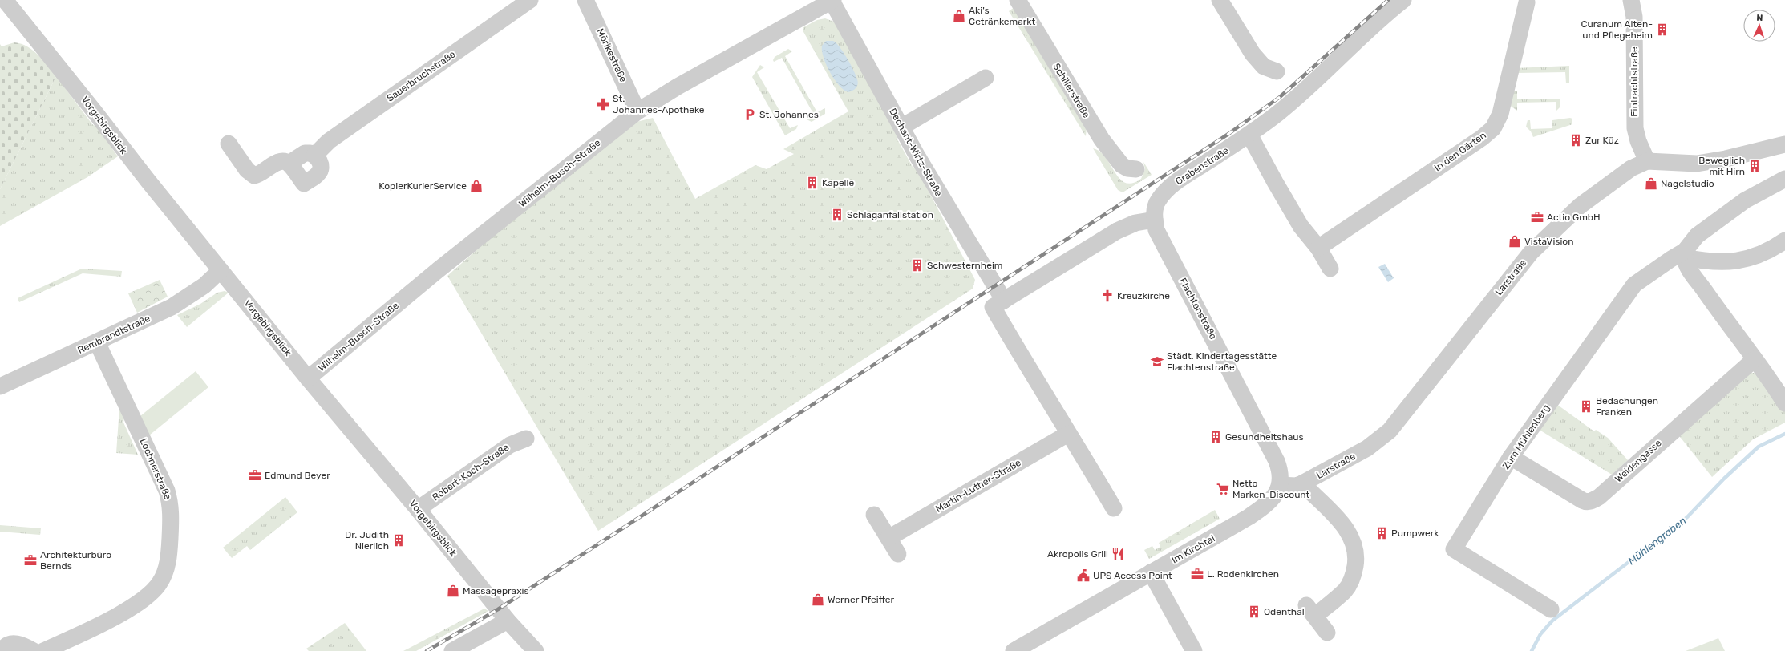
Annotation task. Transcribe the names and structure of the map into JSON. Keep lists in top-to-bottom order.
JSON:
{
  "streets": {
    "street": [
      "Mörikestraße",
      "Sauerbruchstraße",
      "Eintrachtstraße",
      "Schillerstraße",
      "Vorgebirgsblick",
      "In den Gärten",
      "Dechant-Wirtz-Straße",
      "Grabenstraße",
      "Wilhelm-Busch-Straße",
      "Larstraße",
      "Flachtenstraße",
      "Rembrandtstraße",
      "Zum Mühlenberg",
      "Weidengasse",
      "Lochnerstraße",
      "Robert-Koch-Straße",
      "Martin-Luther-Straße",
      "Im Kirchtal"
    ]
  },
  "crossings": [
    ["Mörikestraße", "Wilhelm-Busch-Straße"],
    ["Eintrachtstraße", "Larstraße"],
    ["Vorgebirgsblick", "Wilhelm-Busch-Straße"],
    ["Vorgebirgsblick", "Rembrandtstraße"],
    ["Vorgebirgsblick", "Robert-Koch-Straße"],
    ["Dechant-Wirtz-Straße", "Wilhelm-Busch-Straße"],
    ["Grabenstraße", "Flachtenstraße"],
    ["Larstraße", "Flachtenstraße"],
    ["Larstraße", "Im Kirchtal"],
    ["Flachtenstraße", "Im Kirchtal"],
    ["Rembrandtstraße", "Lochnerstraße"],
    ["Zum Mühlenberg", "Weidengasse"]
  ],
  "water": ["Mühlengraben"],
  "places": {
    "shop": [
      "Aki's Getränkemarkt",
      "Nagelstudio",
      "KopierKurierService",
      "VistaVision",
      "Massagepraxis",
      "Werner Pfeiffer"
    ],
    "building": [
      "Curanum Alten- und Pflegeheim",
      "Zur Küz",
      "Beweglich mit Hirn",
      "Kapelle",
      "Schlaganfallstation",
      "Schwesternheim",
      "Bedachungen Franken",
      "Gesundheitshaus",
      "Pumpwerk",
      "Dr. Judith Nierlich",
      "Odenthal"
    ],
    "pharmacy": ["St. Johannes-Apotheke"],
    "parking": ["St. Johannes"],
    "office": [
      "Actio GmbH",
      "Edmund Beyer",
      "Architekturbüro Bernds",
      "L. Rodenkirchen"
    ],
    "church": ["Kreuzkirche"],
    "school or university": ["Städt. Kindertagesstätte Flachtenstraße"],
    "supermarket": ["Netto Marken-Discount"],
    "restaurant": ["Akropolis Grill"],
    "public building": ["UPS Access Point"]
  },
  "north": "top"
}
